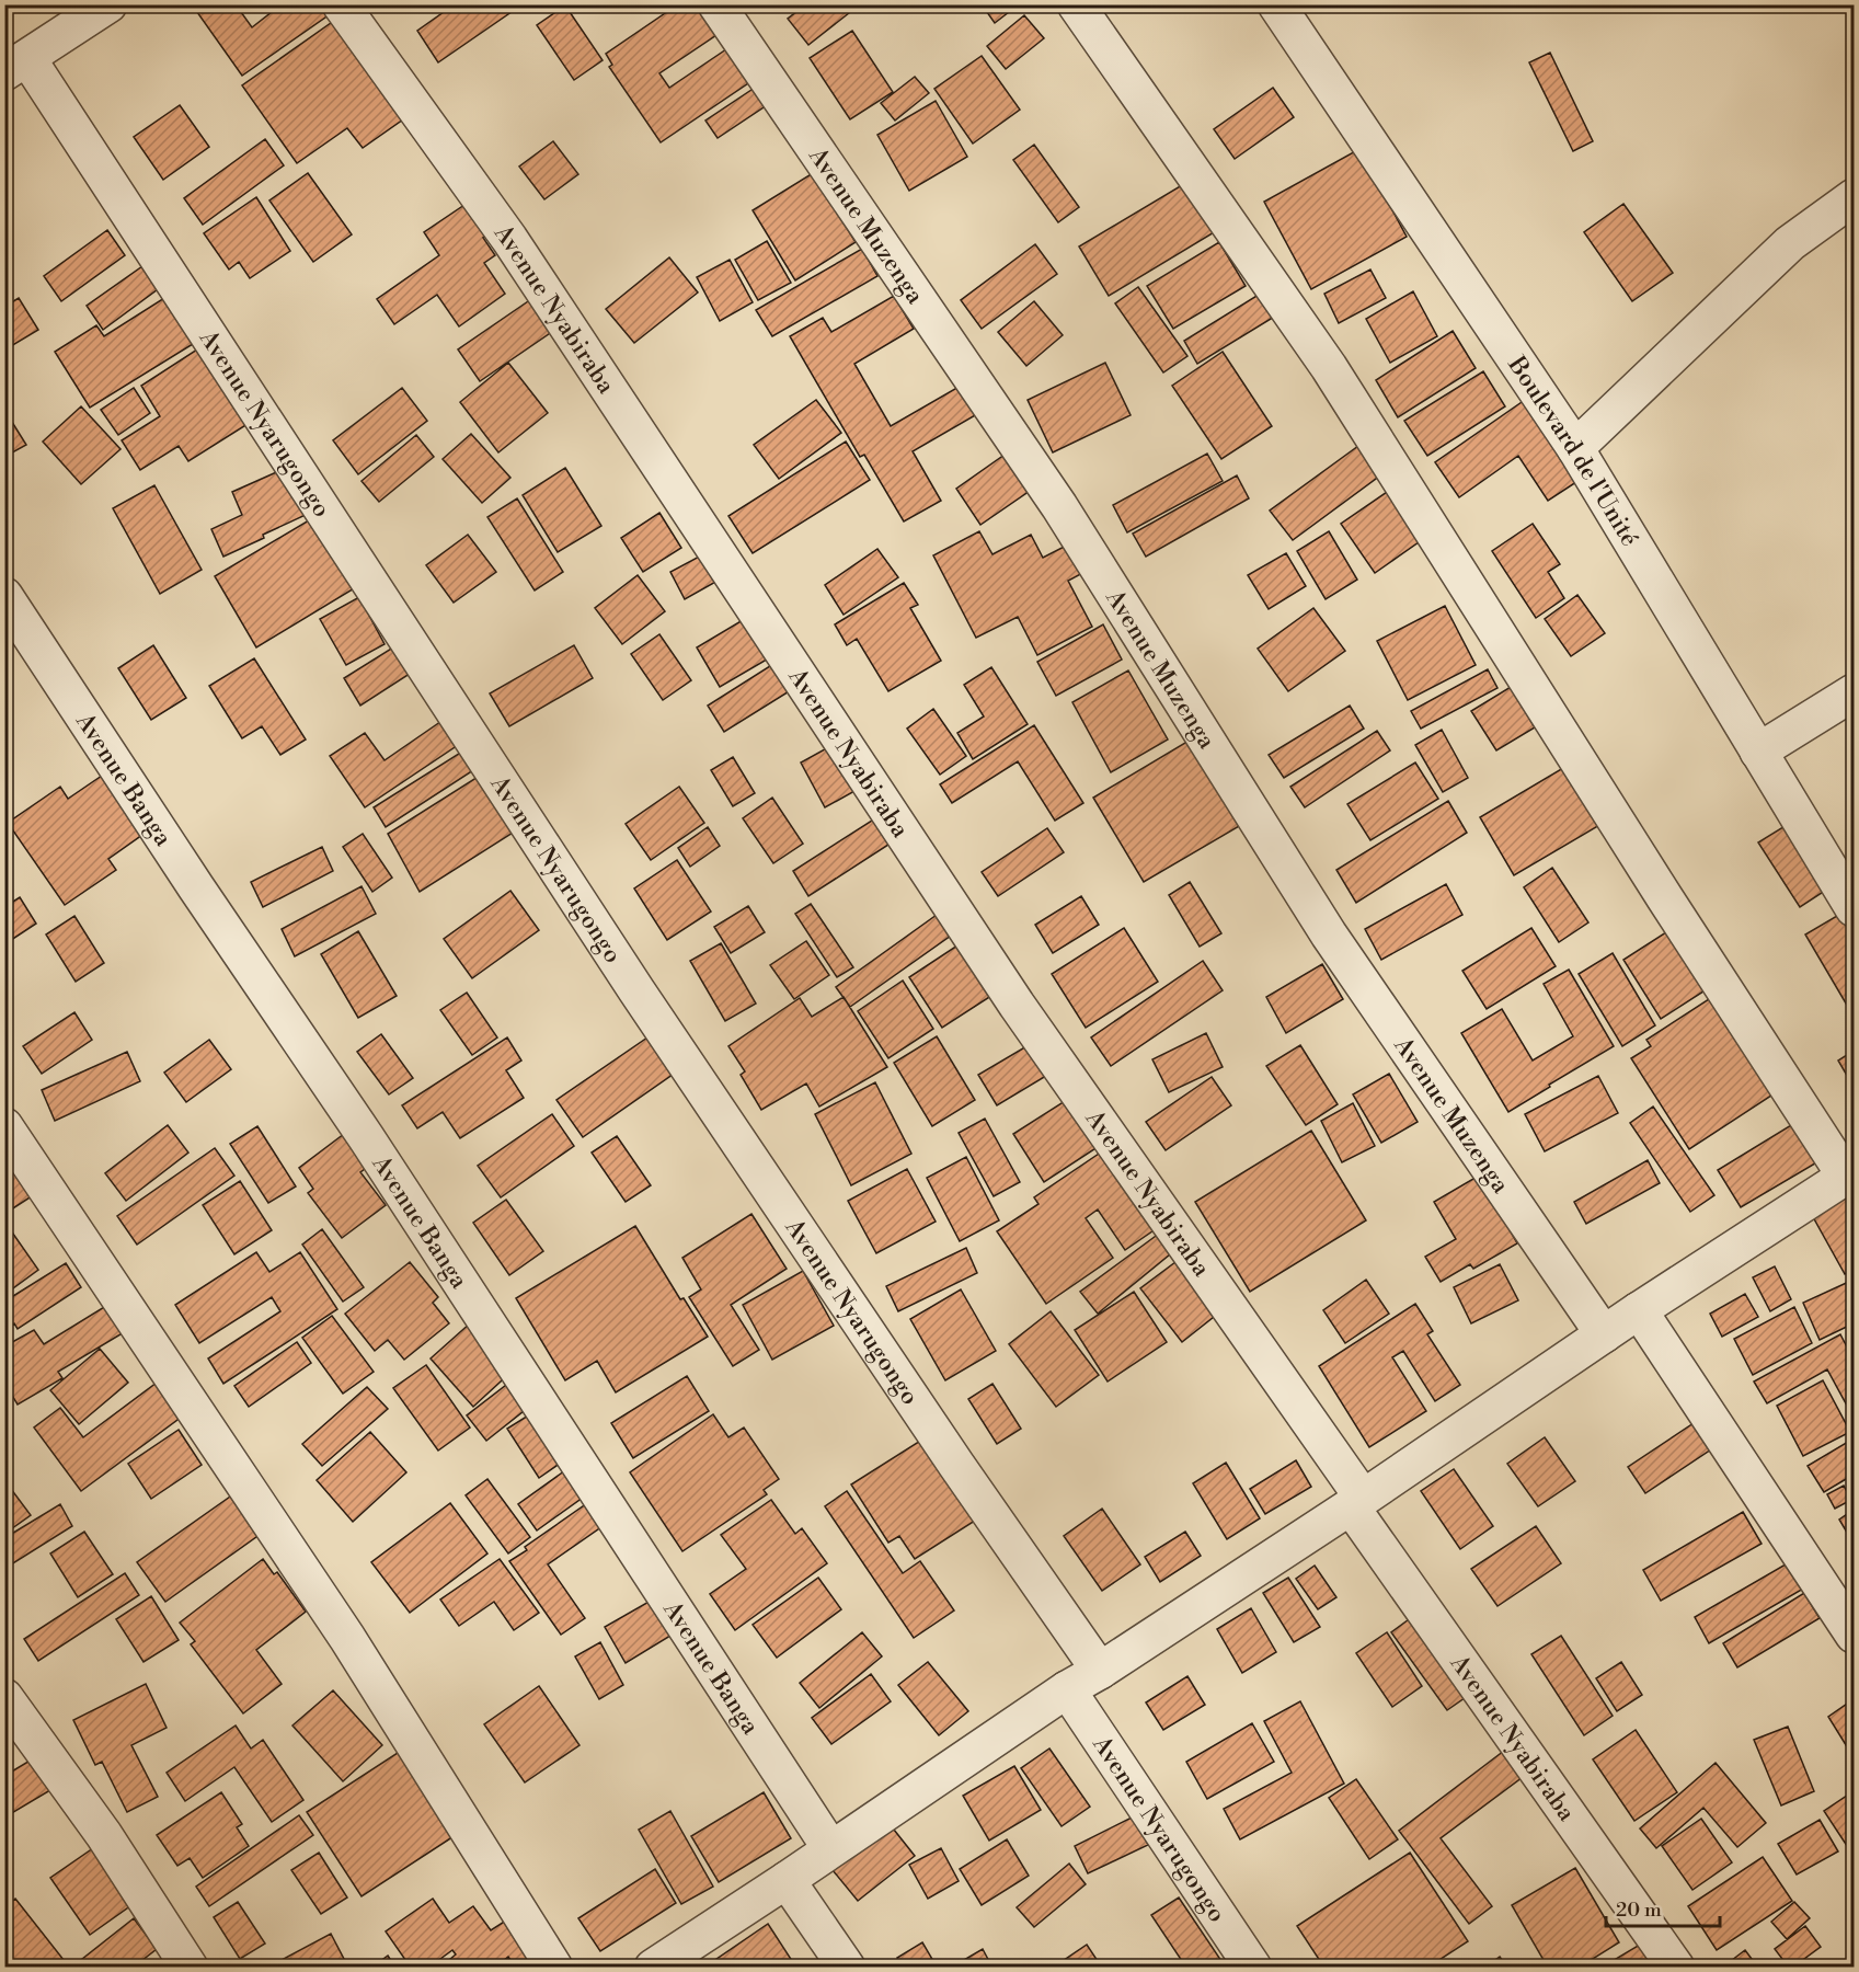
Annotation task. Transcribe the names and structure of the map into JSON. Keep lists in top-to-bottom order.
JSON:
{
  "streets": {
    "street": [
      "Avenue Muzenga",
      "Avenue Nyabiraba",
      "Avenue Nyarugongo",
      "Boulevard de l'Unité",
      "Avenue Banga"
    ]
  },
  "scale_bar": "20 m"
}
